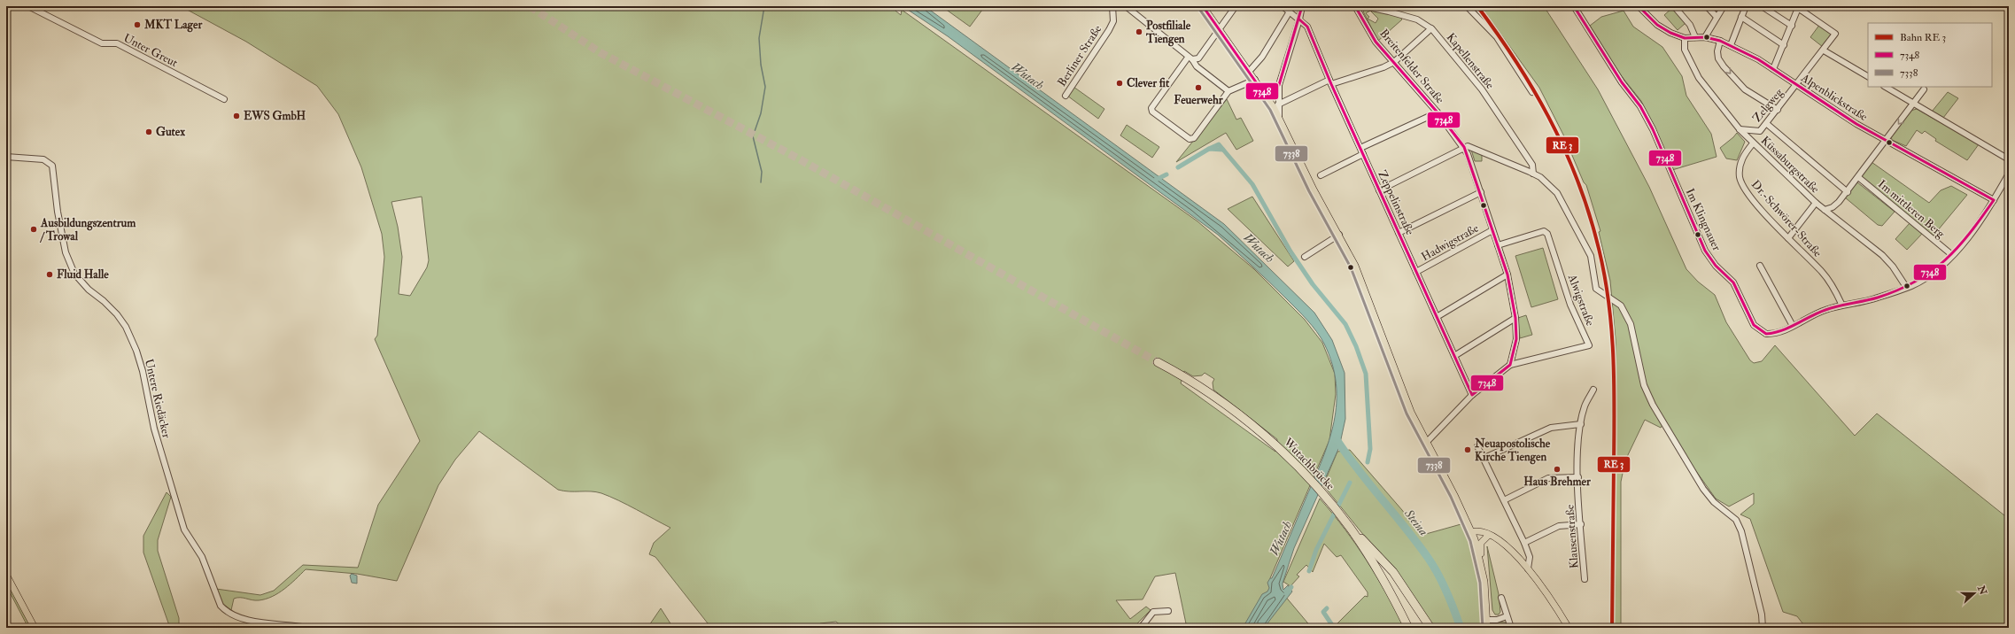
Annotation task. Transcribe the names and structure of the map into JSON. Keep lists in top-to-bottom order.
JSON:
{
  "streets": {
    "highway": ["Wutachbrücke"],
    "street": [
      "Unter Greut",
      "Berliner Straße",
      "Kapellenstraße",
      "Breitenfelder Straße",
      "Alpenblickstraße",
      "Zelgweg",
      "Küssaburgstraße",
      "Zeppelinstraße",
      "Im mittleren Berg",
      "Dr.-Schwörer-Straße",
      "Im Klingnauer",
      "Hadwigstraße",
      "Alwigstraße",
      "Untere Riedäcker",
      "Klausenstraße"
    ]
  },
  "crossings": [
    ["Kapellenstraße", "Breitenfelder Straße"],
    ["Breitenfelder Straße", "Hadwigstraße"],
    ["Breitenfelder Straße", "Alwigstraße"],
    ["Alpenblickstraße", "Zelgweg"],
    ["Alpenblickstraße", "Küssaburgstraße"],
    ["Alpenblickstraße", "Im Klingnauer"],
    ["Zelgweg", "Küssaburgstraße"],
    ["Küssaburgstraße", "Dr.-Schwörer-Straße"],
    ["Küssaburgstraße", "Im Klingnauer"],
    ["Zeppelinstraße", "Hadwigstraße"],
    ["Im mittleren Berg", "Im Klingnauer"],
    ["Dr.-Schwörer-Straße", "Im Klingnauer"]
  ],
  "water": ["Wutach", "Steina"],
  "places": [
    "MKT Lager",
    "Postfiliale Tiengen",
    "Clever fit",
    "Feuerwehr",
    "EWS GmbH",
    "Gutex",
    "Ausbildungszentrum / Trowal",
    "Fluid Halle",
    "Neuapostolische Kirche Tiengen",
    "Haus Brehmer"
  ],
  "lines": ["transit line 7348", "transit line 7338"],
  "legend": ["Bahn RE 3", "7348", "7338"],
  "north": "right"
}
